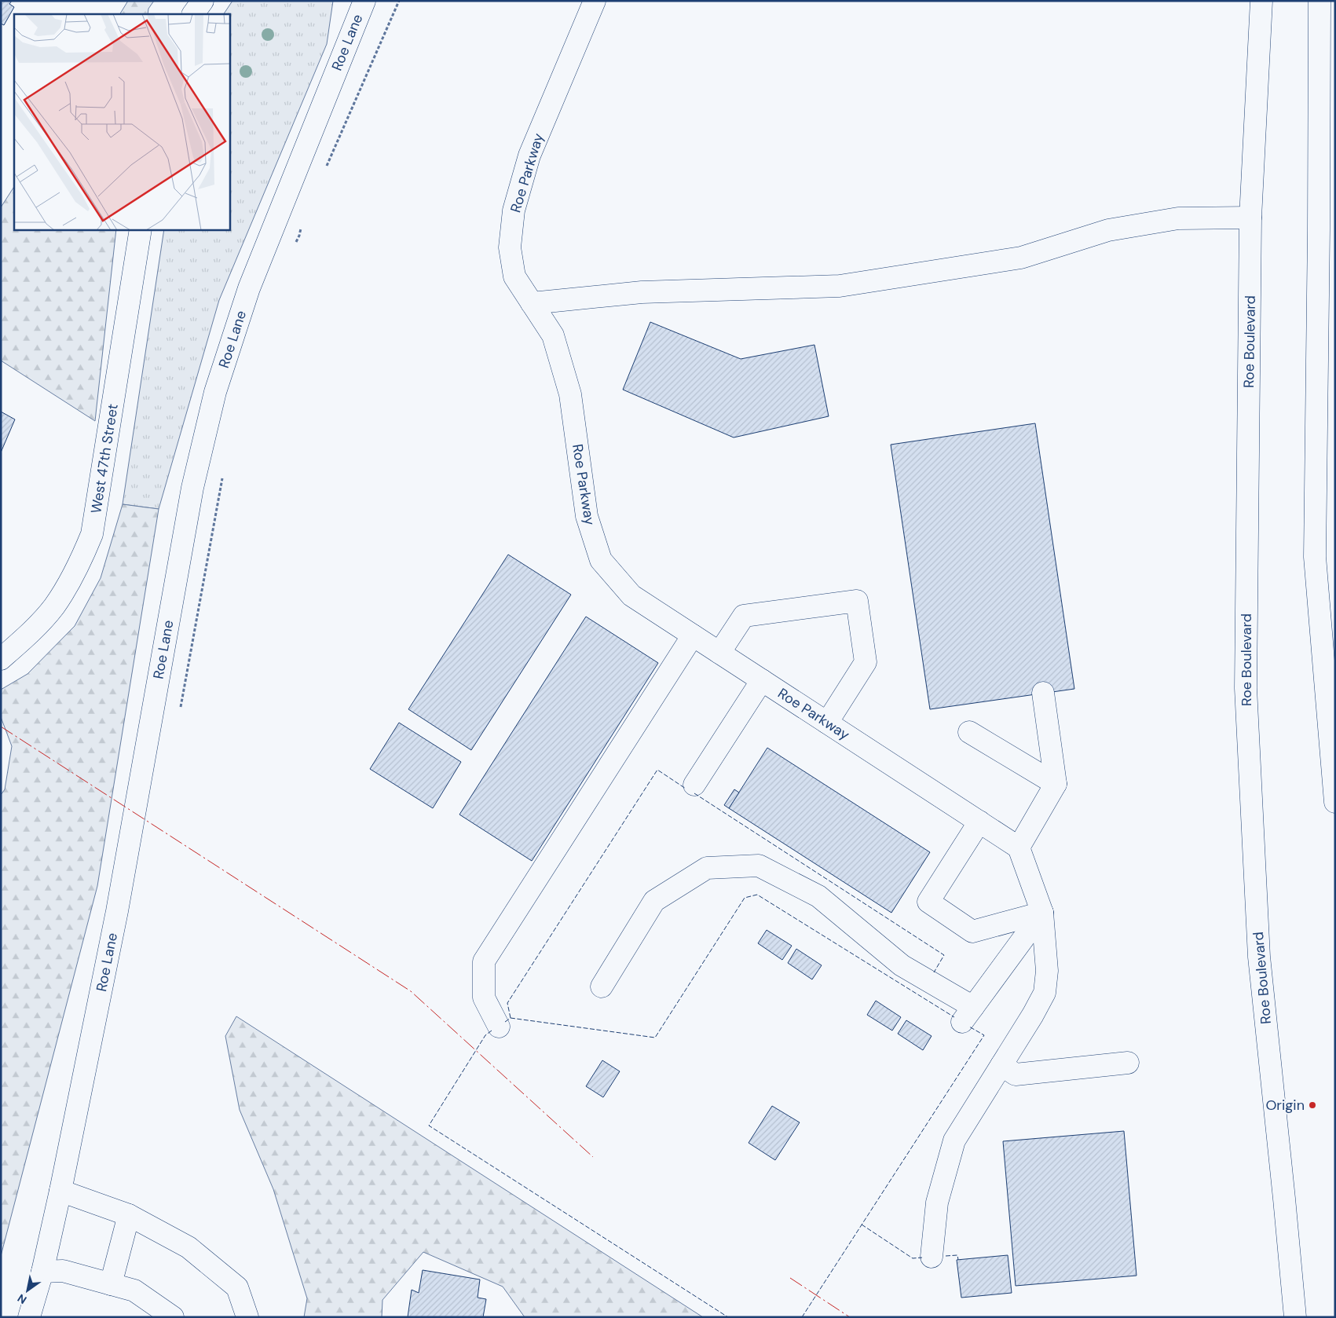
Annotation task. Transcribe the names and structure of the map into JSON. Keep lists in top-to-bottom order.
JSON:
{
  "streets": {
    "street": [
      "Roe Lane",
      "Roe Parkway",
      "Roe Boulevard",
      "West 47th Street"
    ]
  },
  "places": ["Origin"],
  "north": "bottom left"
}
